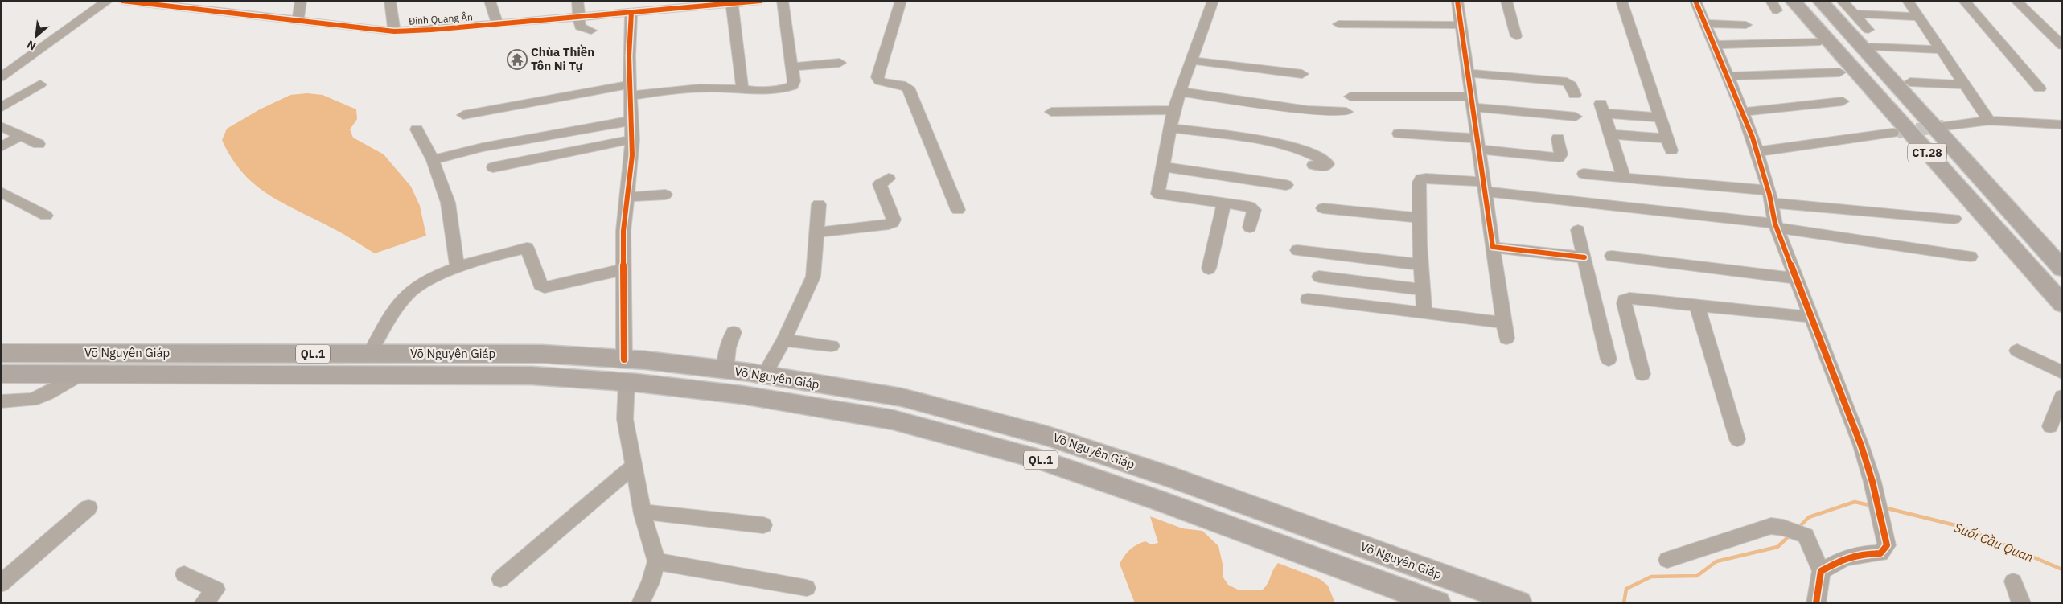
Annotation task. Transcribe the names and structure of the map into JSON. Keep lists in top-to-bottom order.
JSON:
{
  "streets": {
    "highway": ["CT.28", "Võ Nguyên Giáp", "QL.1"],
    "street": ["Đinh Quang Ân"]
  },
  "water": ["Suối Cầu Quan"],
  "places": {
    "temple": ["Chùa Thiền Tôn Ni Tự"]
  },
  "north": "bottom left"
}
